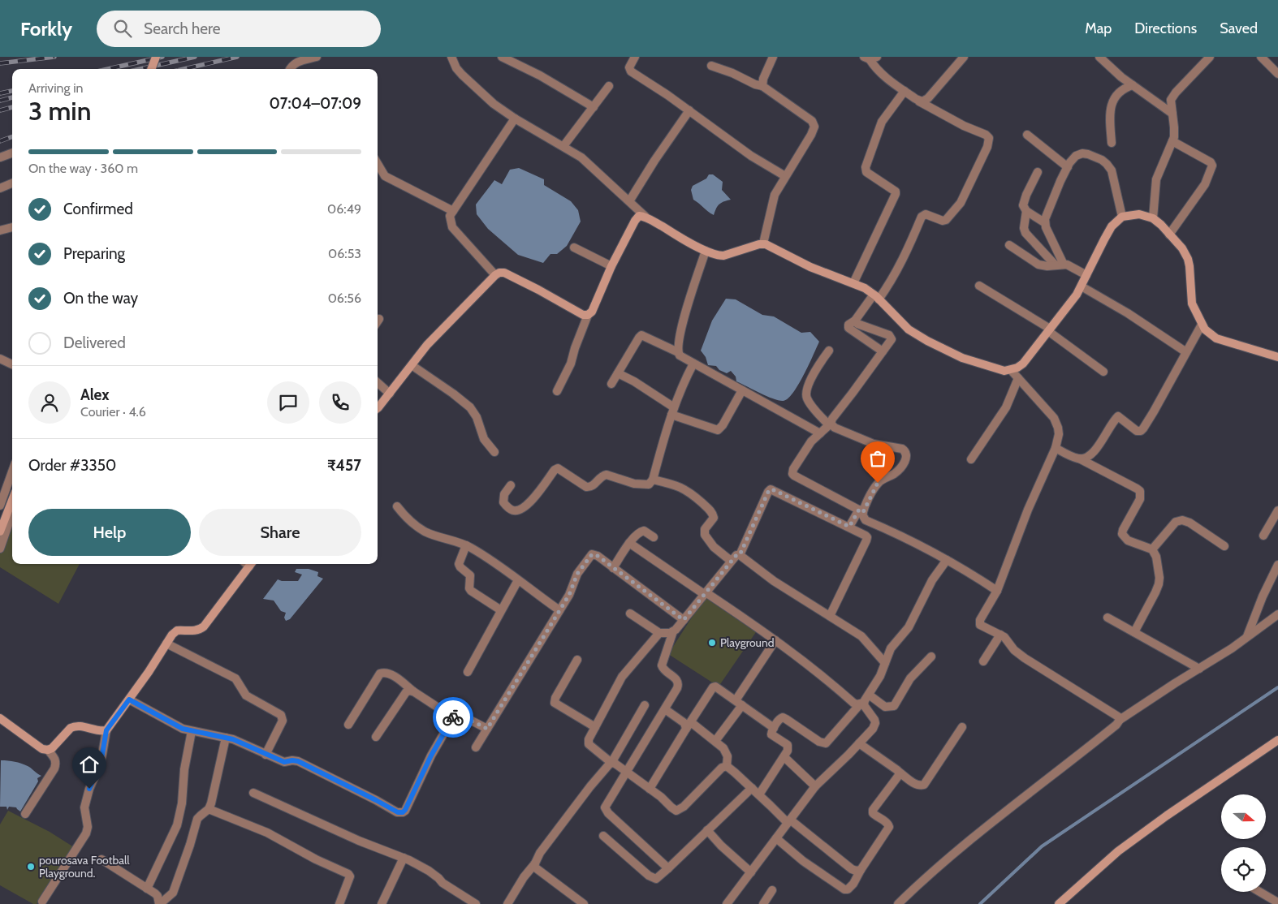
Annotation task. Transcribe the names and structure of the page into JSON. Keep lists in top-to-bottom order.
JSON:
{
  "places": ["Playground", "pourosava Football Playground."],
  "north": "right",
  "page": {
    "header": "Forkly",
    "search": "Search here",
    "nav": ["Map", "Directions", "Saved"],
    "heading": ["3 min", "Arriving in", "07:04–07:09"],
    "panel": [
      "Alex",
      "Courier · 4.6",
      "Order #3350",
      "₹457"
    ],
    "bar": "On the way · 360 m",
    "list": [
      ["Confirmed", "06:49"],
      ["Preparing", "06:53"],
      ["On the way", "06:56"],
      "Delivered"
    ],
    "buttons": ["Help", "Share"]
  }
}
